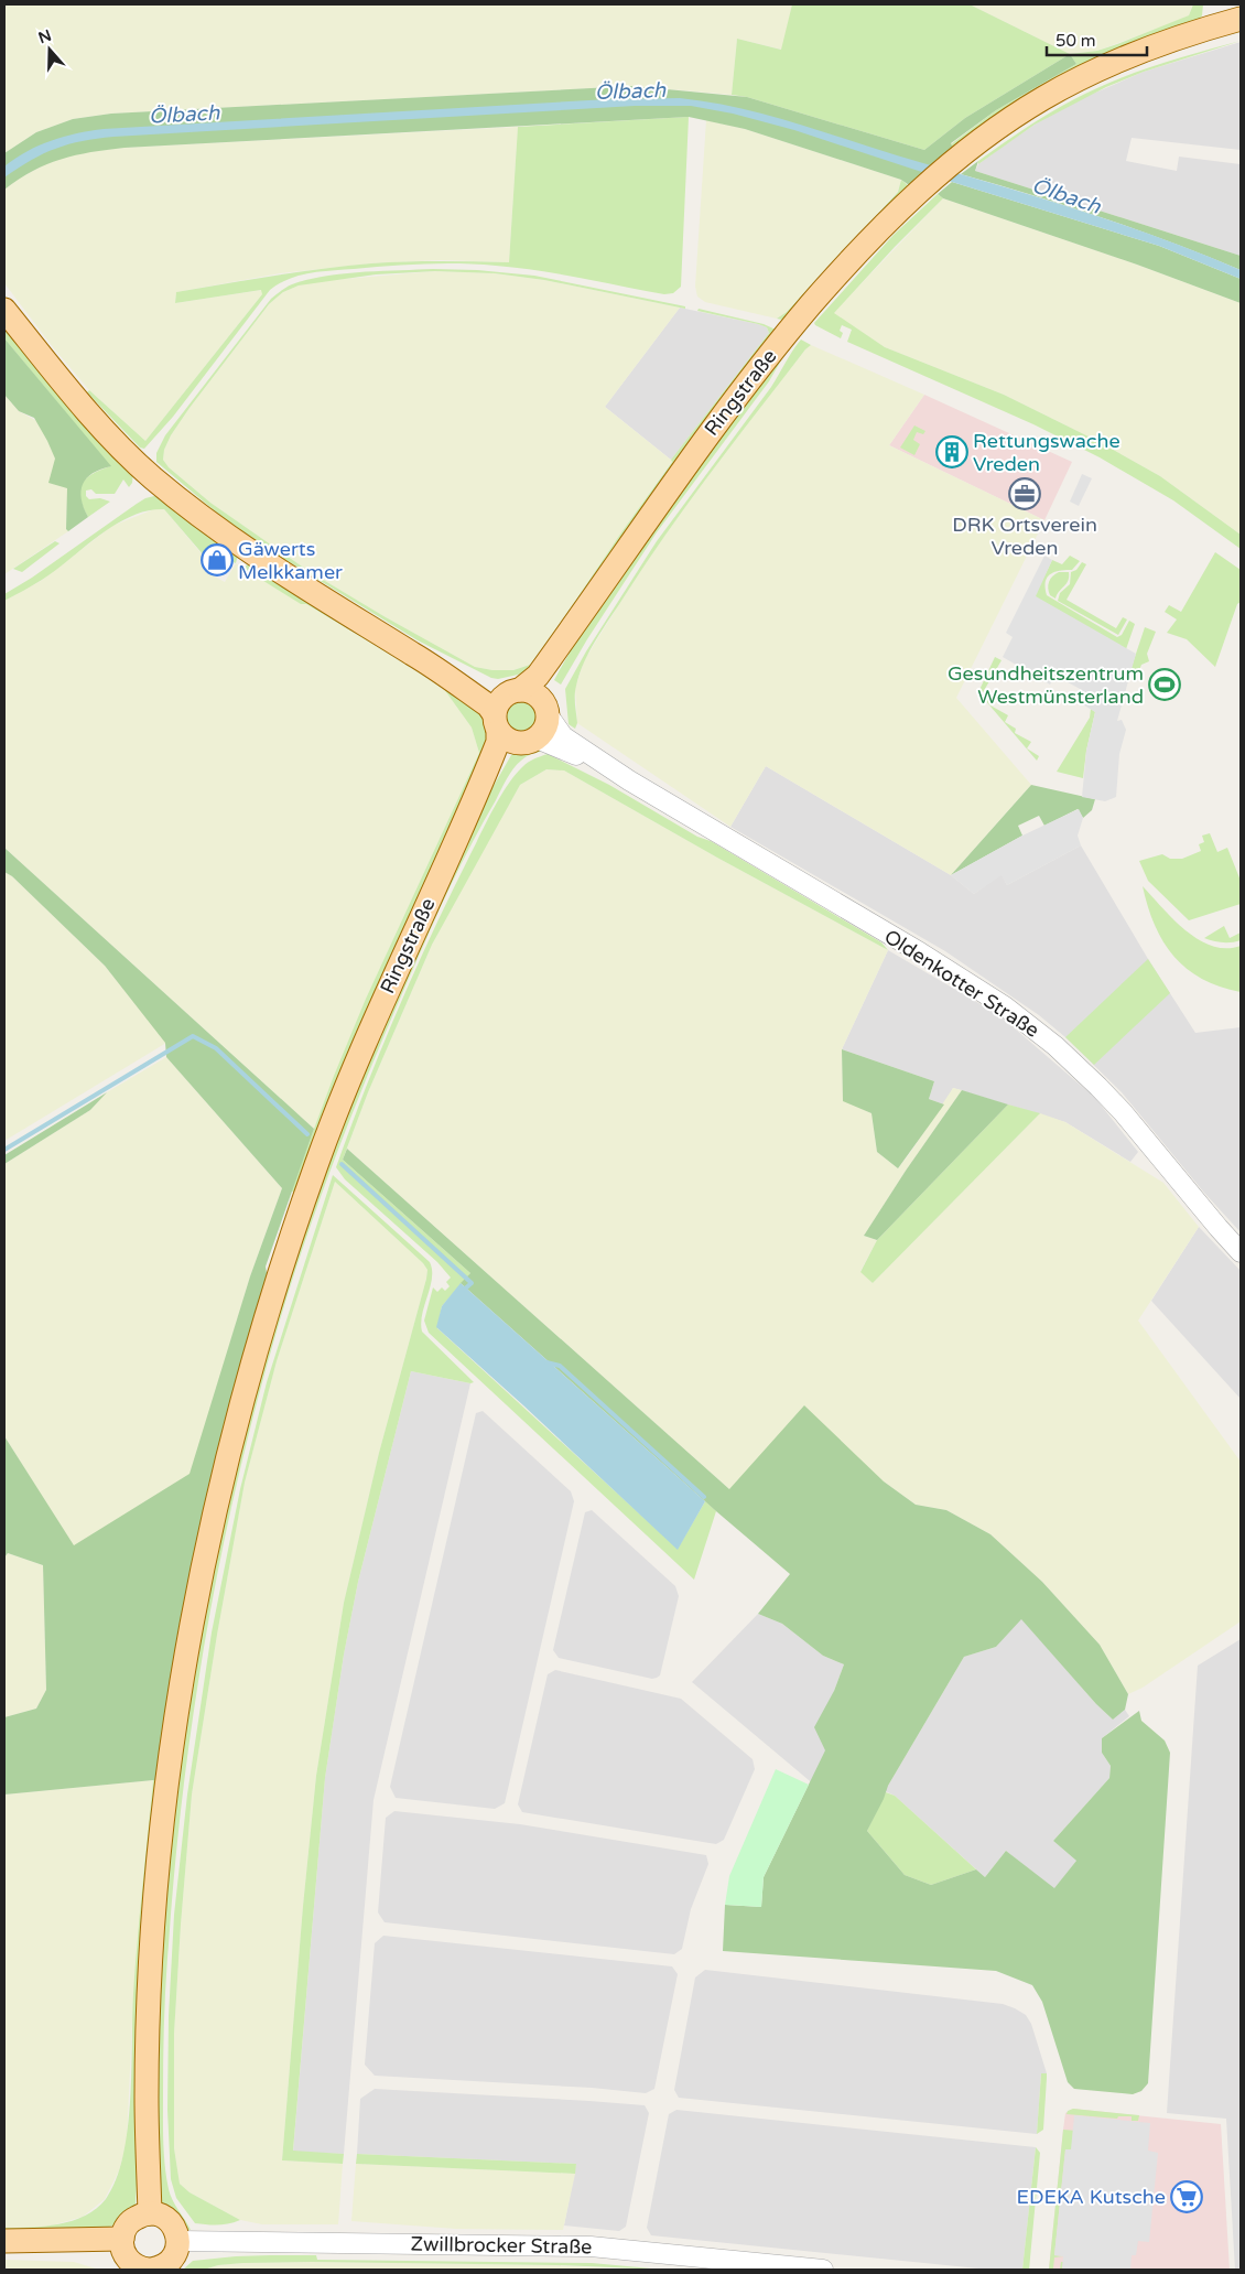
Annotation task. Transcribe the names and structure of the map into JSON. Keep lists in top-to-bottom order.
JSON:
{
  "streets": {
    "main road": ["Ringstraße"],
    "street": ["Oldenkotter Straße", "Zwillbrocker Straße"]
  },
  "crossings": [
    ["Ringstraße", "Zwillbrocker Straße"]
  ],
  "water": ["Ölbach"],
  "places": {
    "building": ["Rettungswache Vreden"],
    "office": ["DRK Ortsverein Vreden"],
    "shop": ["Gäwerts Melkkamer"],
    "sports": ["Gesundheitszentrum Westmünsterland"],
    "supermarket": ["EDEKA Kutsche"]
  },
  "scale_bar": "50 m",
  "north": "top"
}
